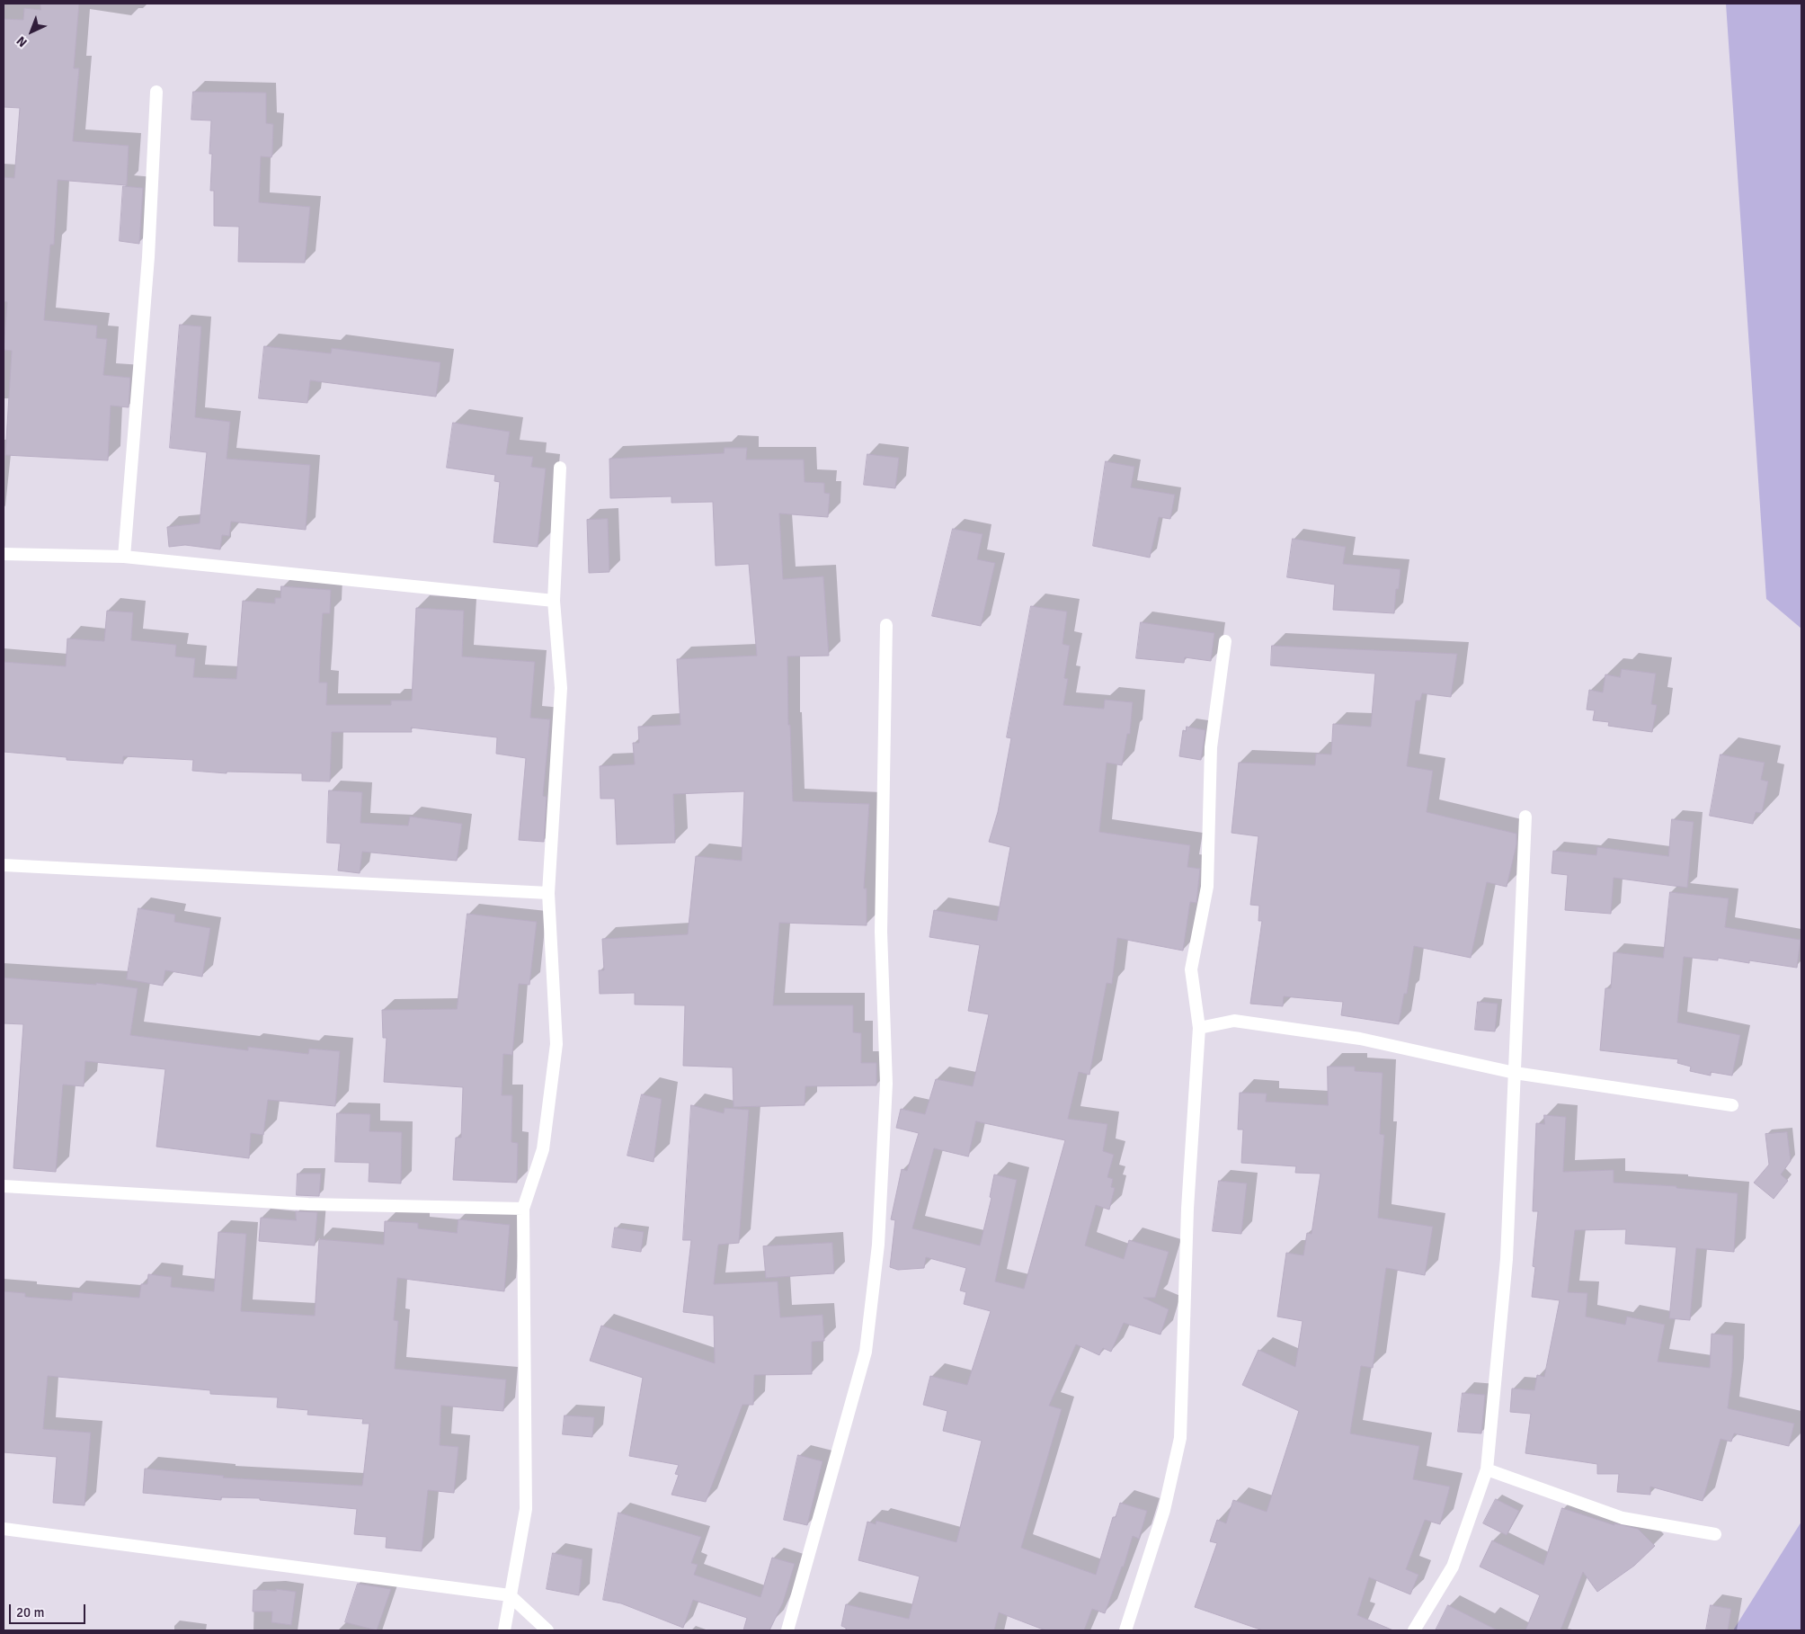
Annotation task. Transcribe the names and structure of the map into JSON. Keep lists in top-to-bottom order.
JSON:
{
  "scale_bar": "20 m",
  "north": "bottom left"
}
